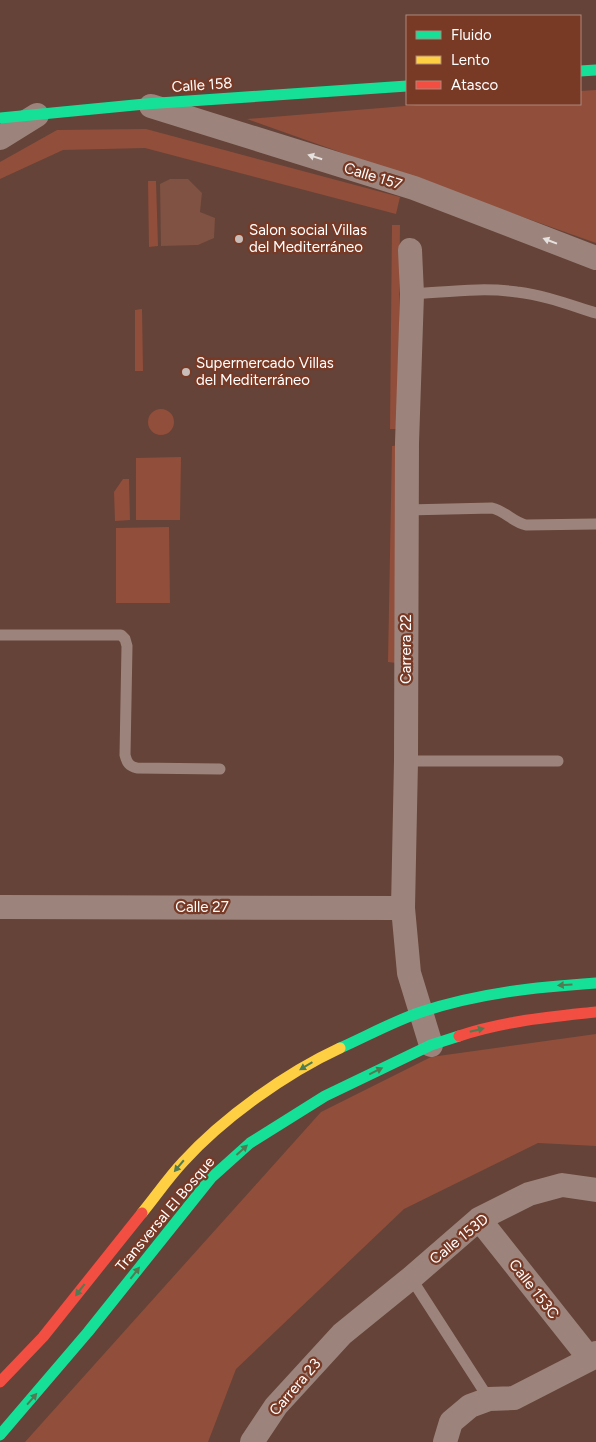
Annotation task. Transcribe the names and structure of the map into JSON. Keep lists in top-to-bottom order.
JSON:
{
  "streets": {
    "main road": ["Calle 158", "Transversal El Bosque"],
    "street": [
      "Calle 157",
      "Carrera 22",
      "Calle 27",
      "Calle 153D",
      "Calle 153C",
      "Carrera 23"
    ]
  },
  "crossings": [
    ["Calle 158", "Calle 157"],
    ["Carrera 22", "Calle 27"],
    ["Carrera 22", "Transversal El Bosque"],
    ["Calle 153D", "Calle 153C"],
    ["Calle 153D", "Carrera 23"]
  ],
  "one_way": ["Calle 157"],
  "places": ["Salon social Villas del Mediterráneo", "Supermercado Villas del Mediterráneo"],
  "legend": ["Fluido", "Lento", "Atasco"]
}
